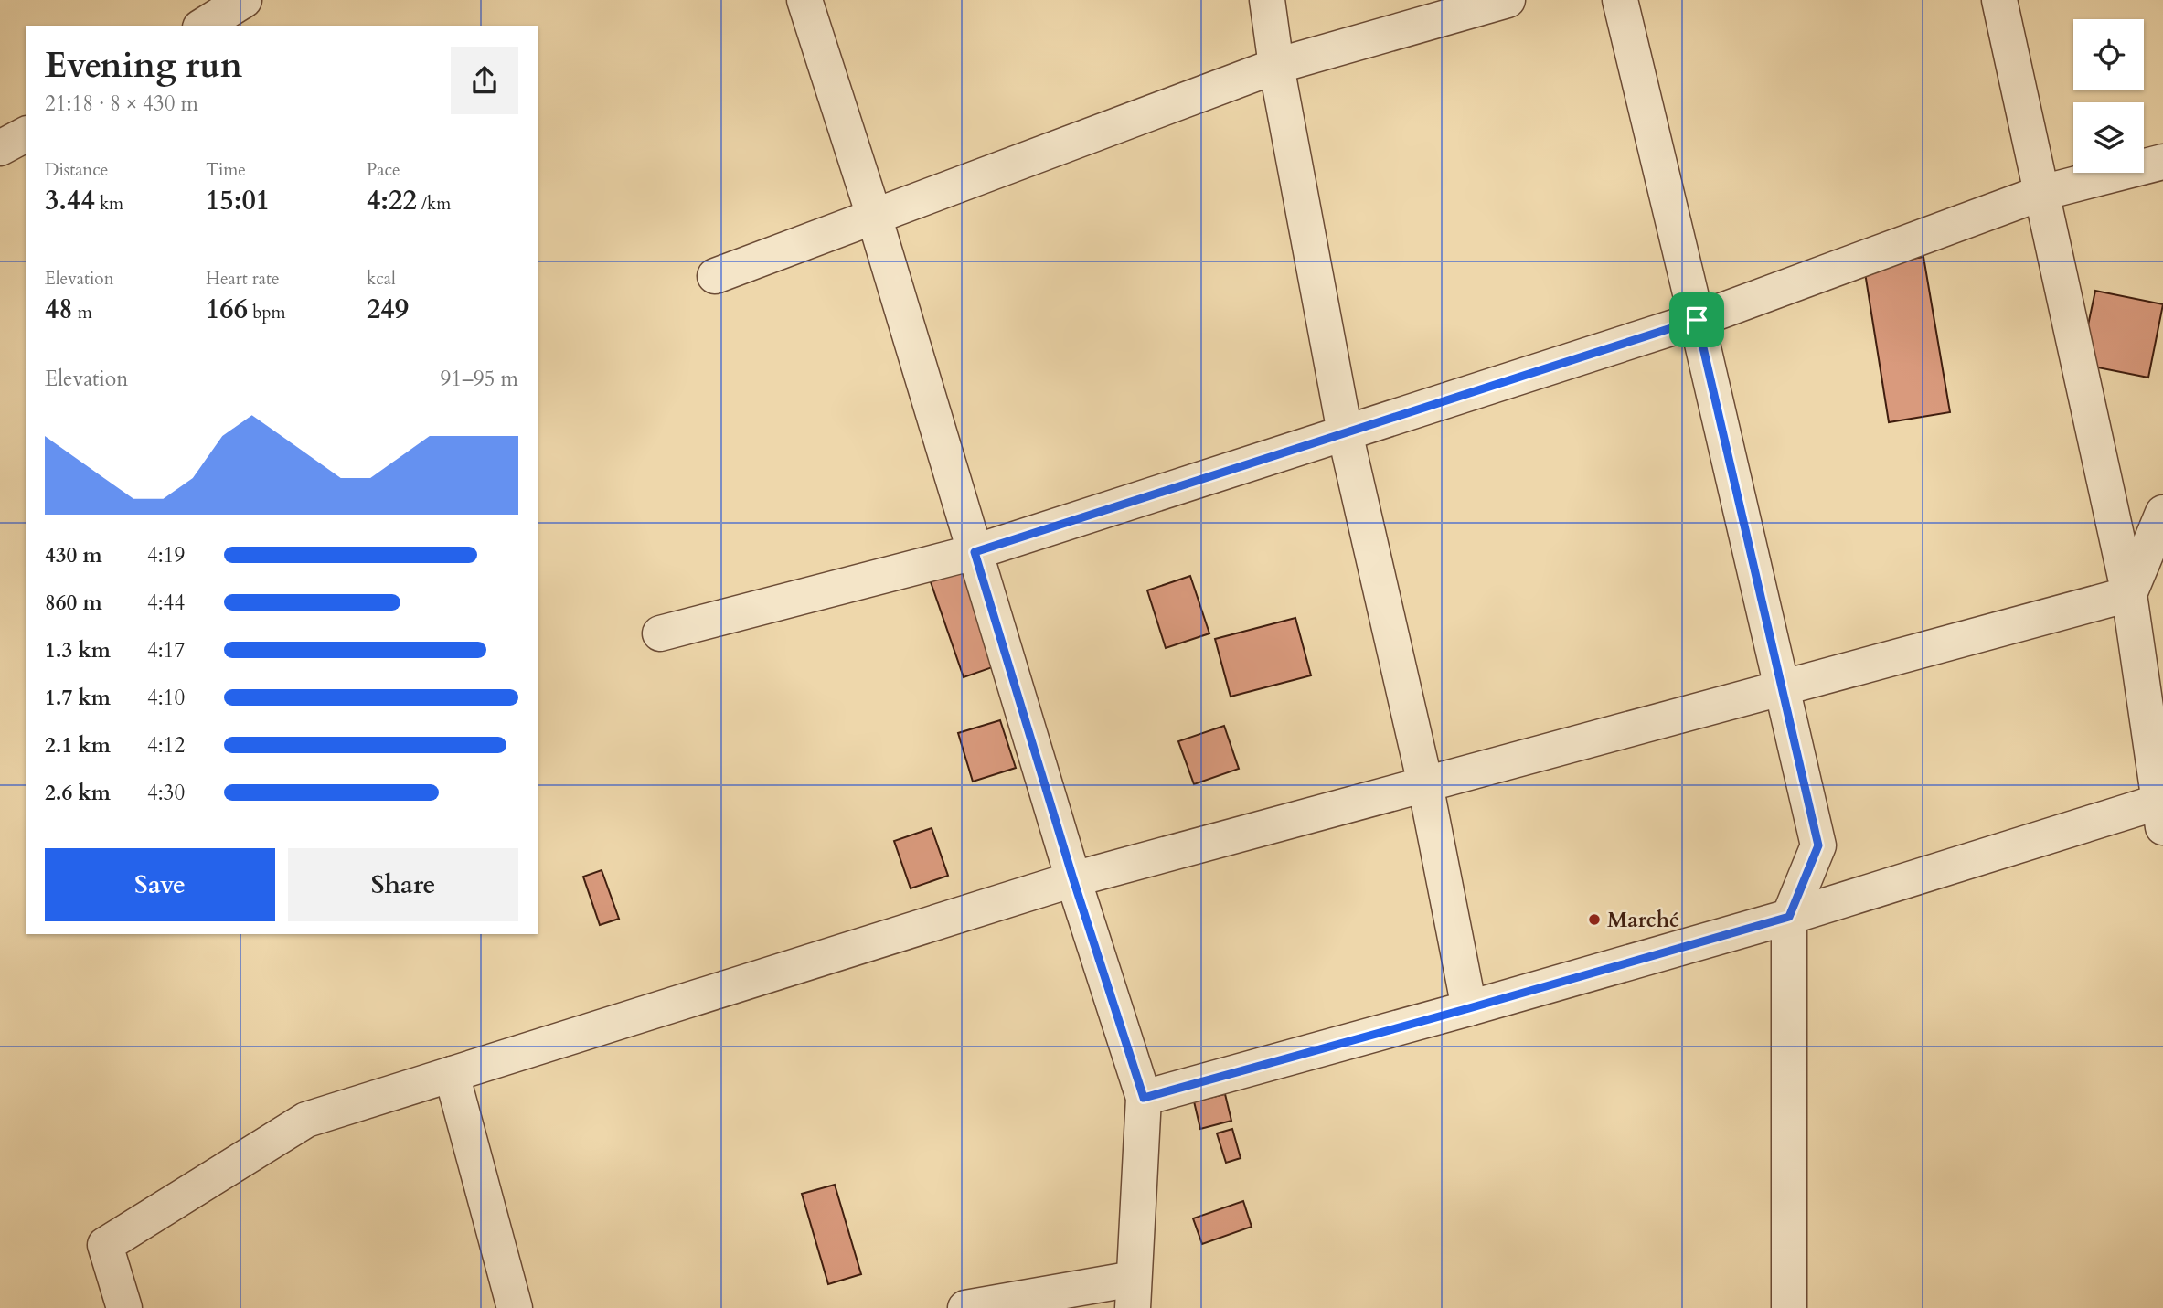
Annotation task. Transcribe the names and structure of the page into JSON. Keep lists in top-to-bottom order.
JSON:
{
  "places": ["Marché"],
  "page": {
    "heading": ["Evening run", "21:18 · 8 × 430 m"],
    "stats": [
      ["Distance", "3.44 km"],
      ["Time", "15:01"],
      ["Pace", "4:22 /km"],
      ["Elevation", "48 m"],
      ["Heart rate", "166 bpm"],
      ["kcal", "249"]
    ],
    "chart": ["Elevation", "91–95 m"],
    "list": [
      {
        "name": "430 m",
        "note": "4:19"
      },
      {
        "name": "860 m",
        "note": "4:44"
      },
      {
        "name": "1.3 km",
        "note": "4:17"
      },
      {
        "name": "1.7 km",
        "note": "4:10"
      },
      {
        "name": "2.1 km",
        "note": "4:12"
      },
      {
        "name": "2.6 km",
        "note": "4:30"
      }
    ],
    "buttons": ["Save", "Share"]
  }
}
